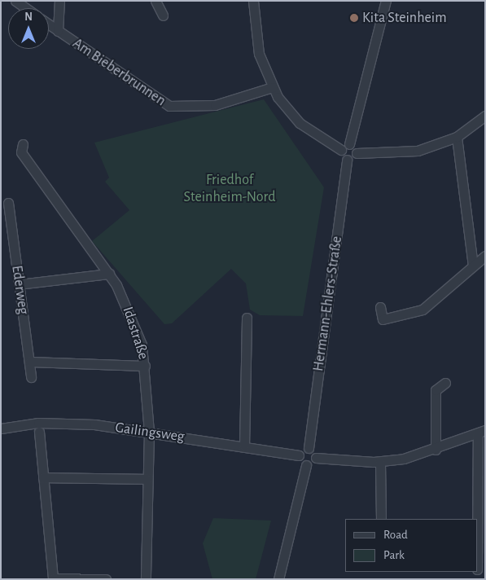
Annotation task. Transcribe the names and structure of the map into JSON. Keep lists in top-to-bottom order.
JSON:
{
  "streets": {
    "street": [
      "Am Bieberbrunnen",
      "Ederweg",
      "Hermann-Ehlers-Straße",
      "Idastraße",
      "Gailingsweg"
    ]
  },
  "crossings": [
    ["Idastraße", "Gailingsweg"]
  ],
  "parks": ["Friedhof Steinheim-Nord"],
  "places": ["Kita Steinheim"],
  "legend": ["Road", "Park"],
  "north": "top"
}
